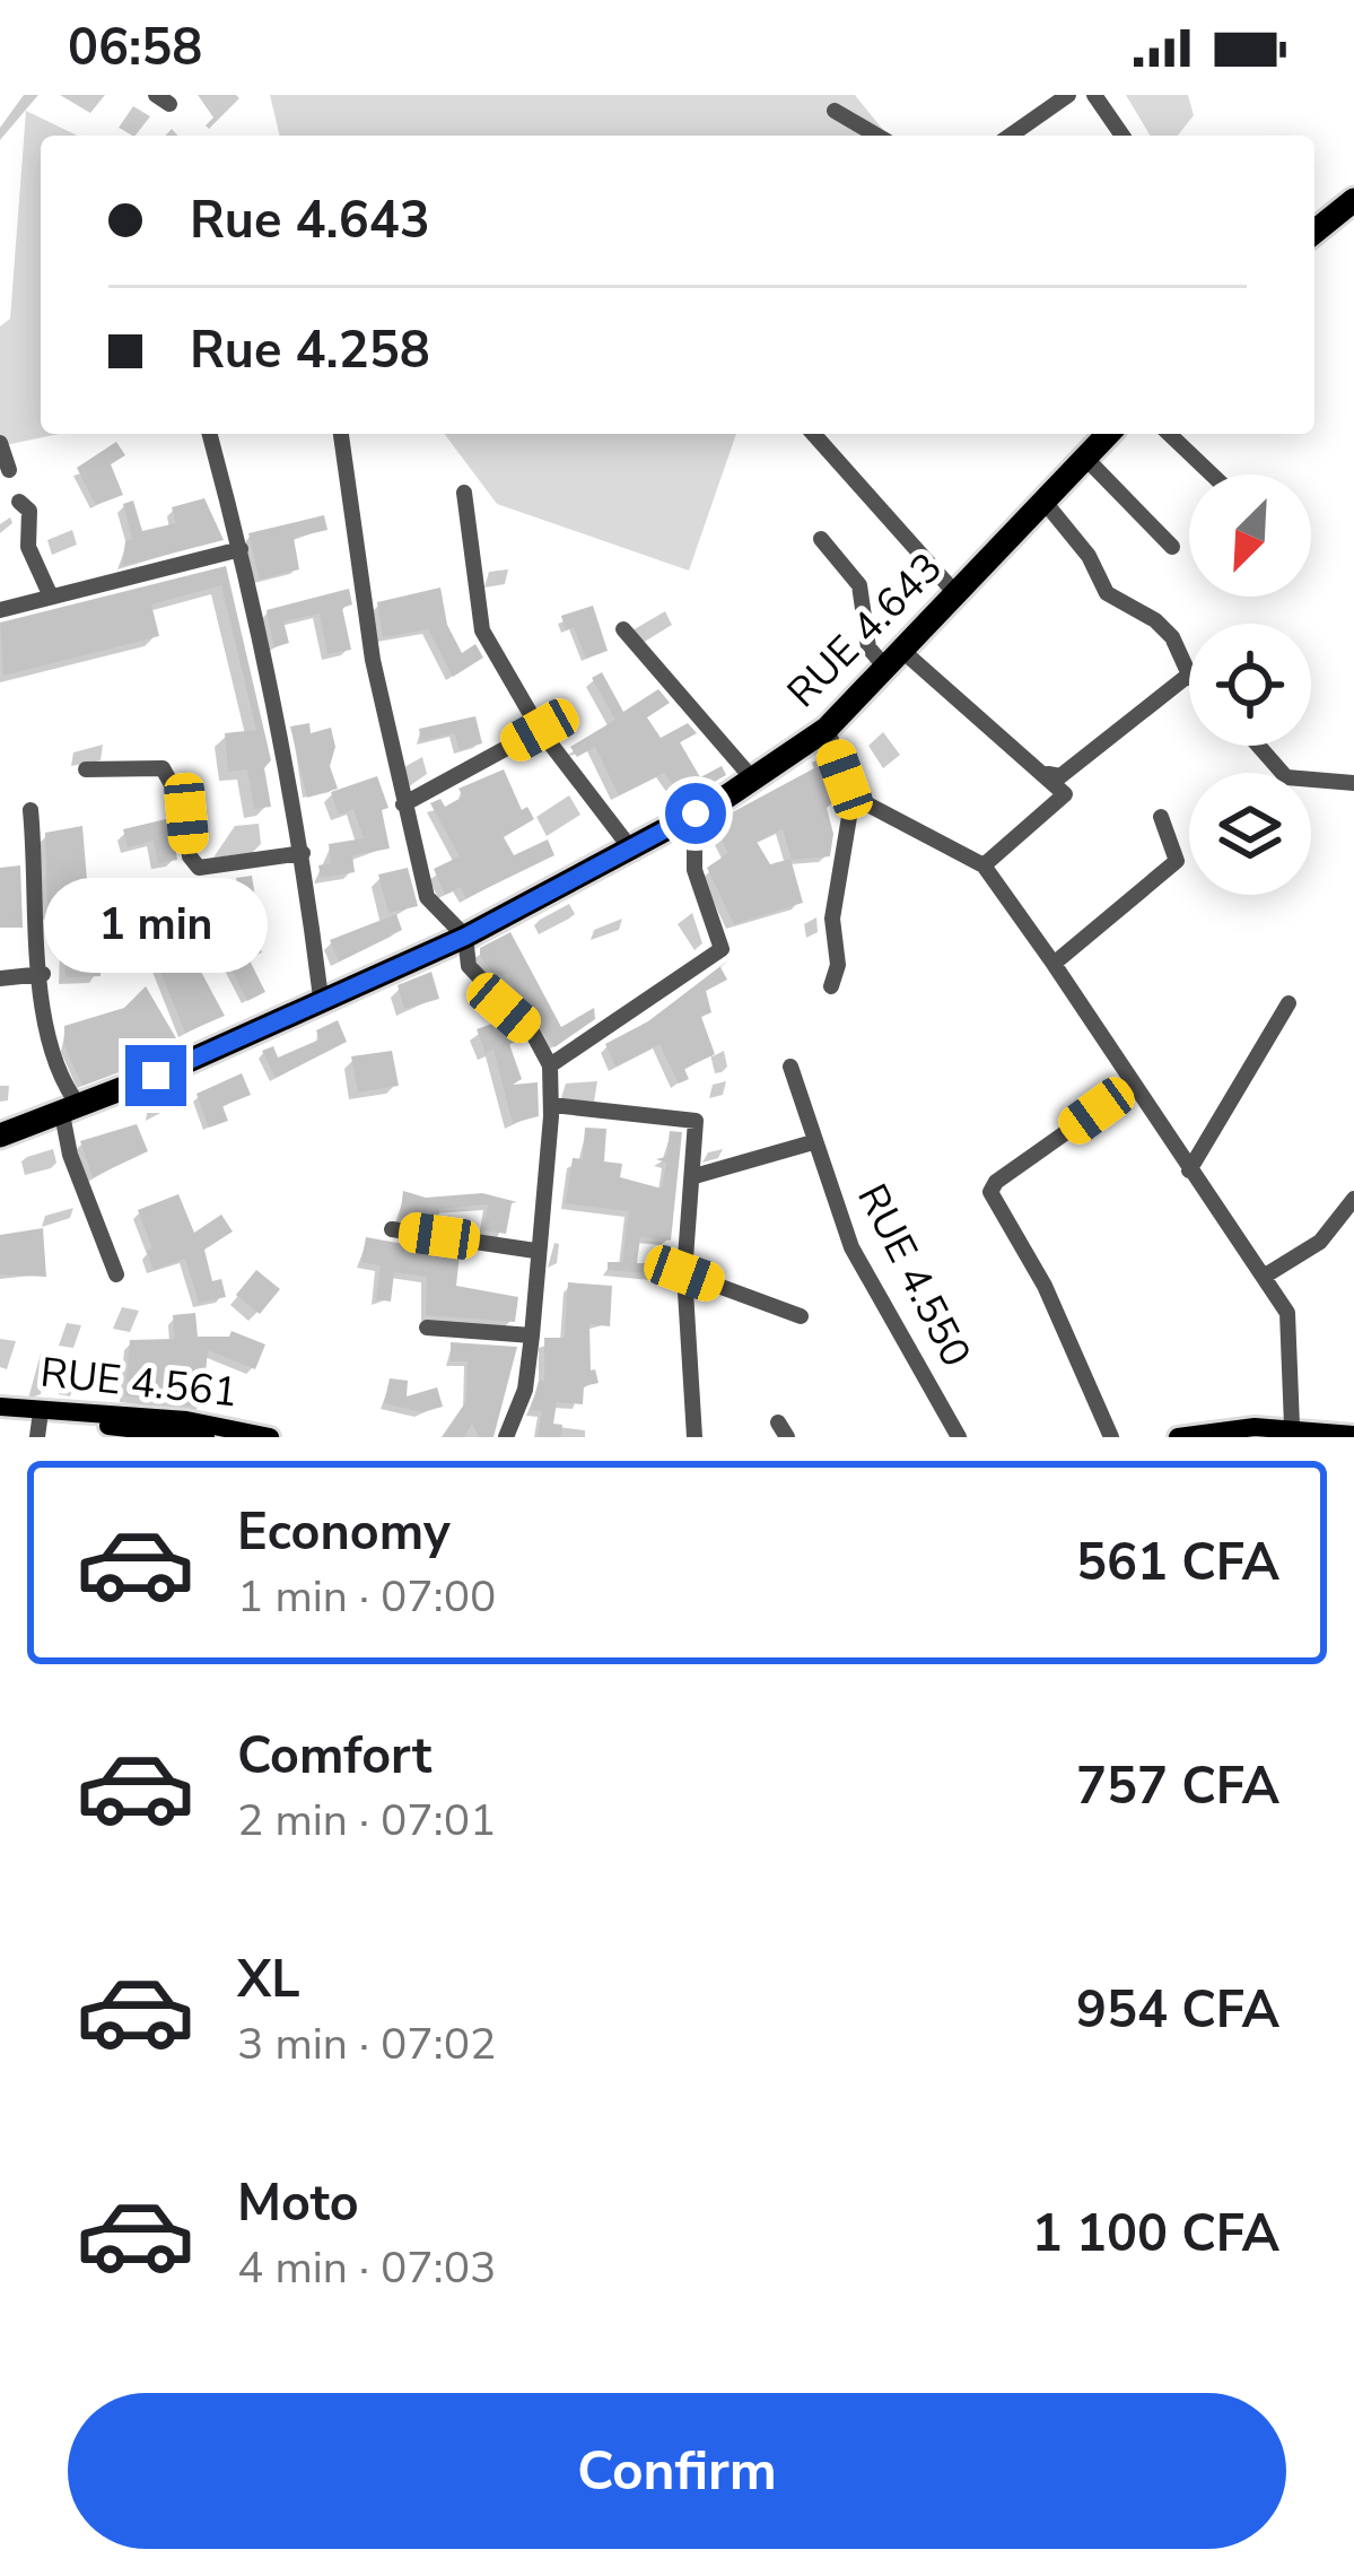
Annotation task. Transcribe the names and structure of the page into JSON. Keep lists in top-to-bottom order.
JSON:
{
  "streets": {
    "highway": ["RUE 4.643"],
    "main road": ["RUE 4.561"],
    "street": ["RUE 4.550"]
  },
  "north": "bottom left",
  "page": {
    "status": "06:58",
    "banner": ["Rue 4.643", "Rue 4.258"],
    "bubble": "1 min",
    "list": [
      {
        "name": "Economy",
        "note": "1 min · 07:00",
        "value": "561 CFA"
      },
      {
        "name": "Comfort",
        "note": "2 min · 07:01",
        "value": "757 CFA"
      },
      {
        "name": "XL",
        "note": "3 min · 07:02",
        "value": "954 CFA"
      },
      {
        "name": "Moto",
        "note": "4 min · 07:03",
        "value": "1 100 CFA"
      }
    ],
    "buttons": "Confirm"
  }
}
